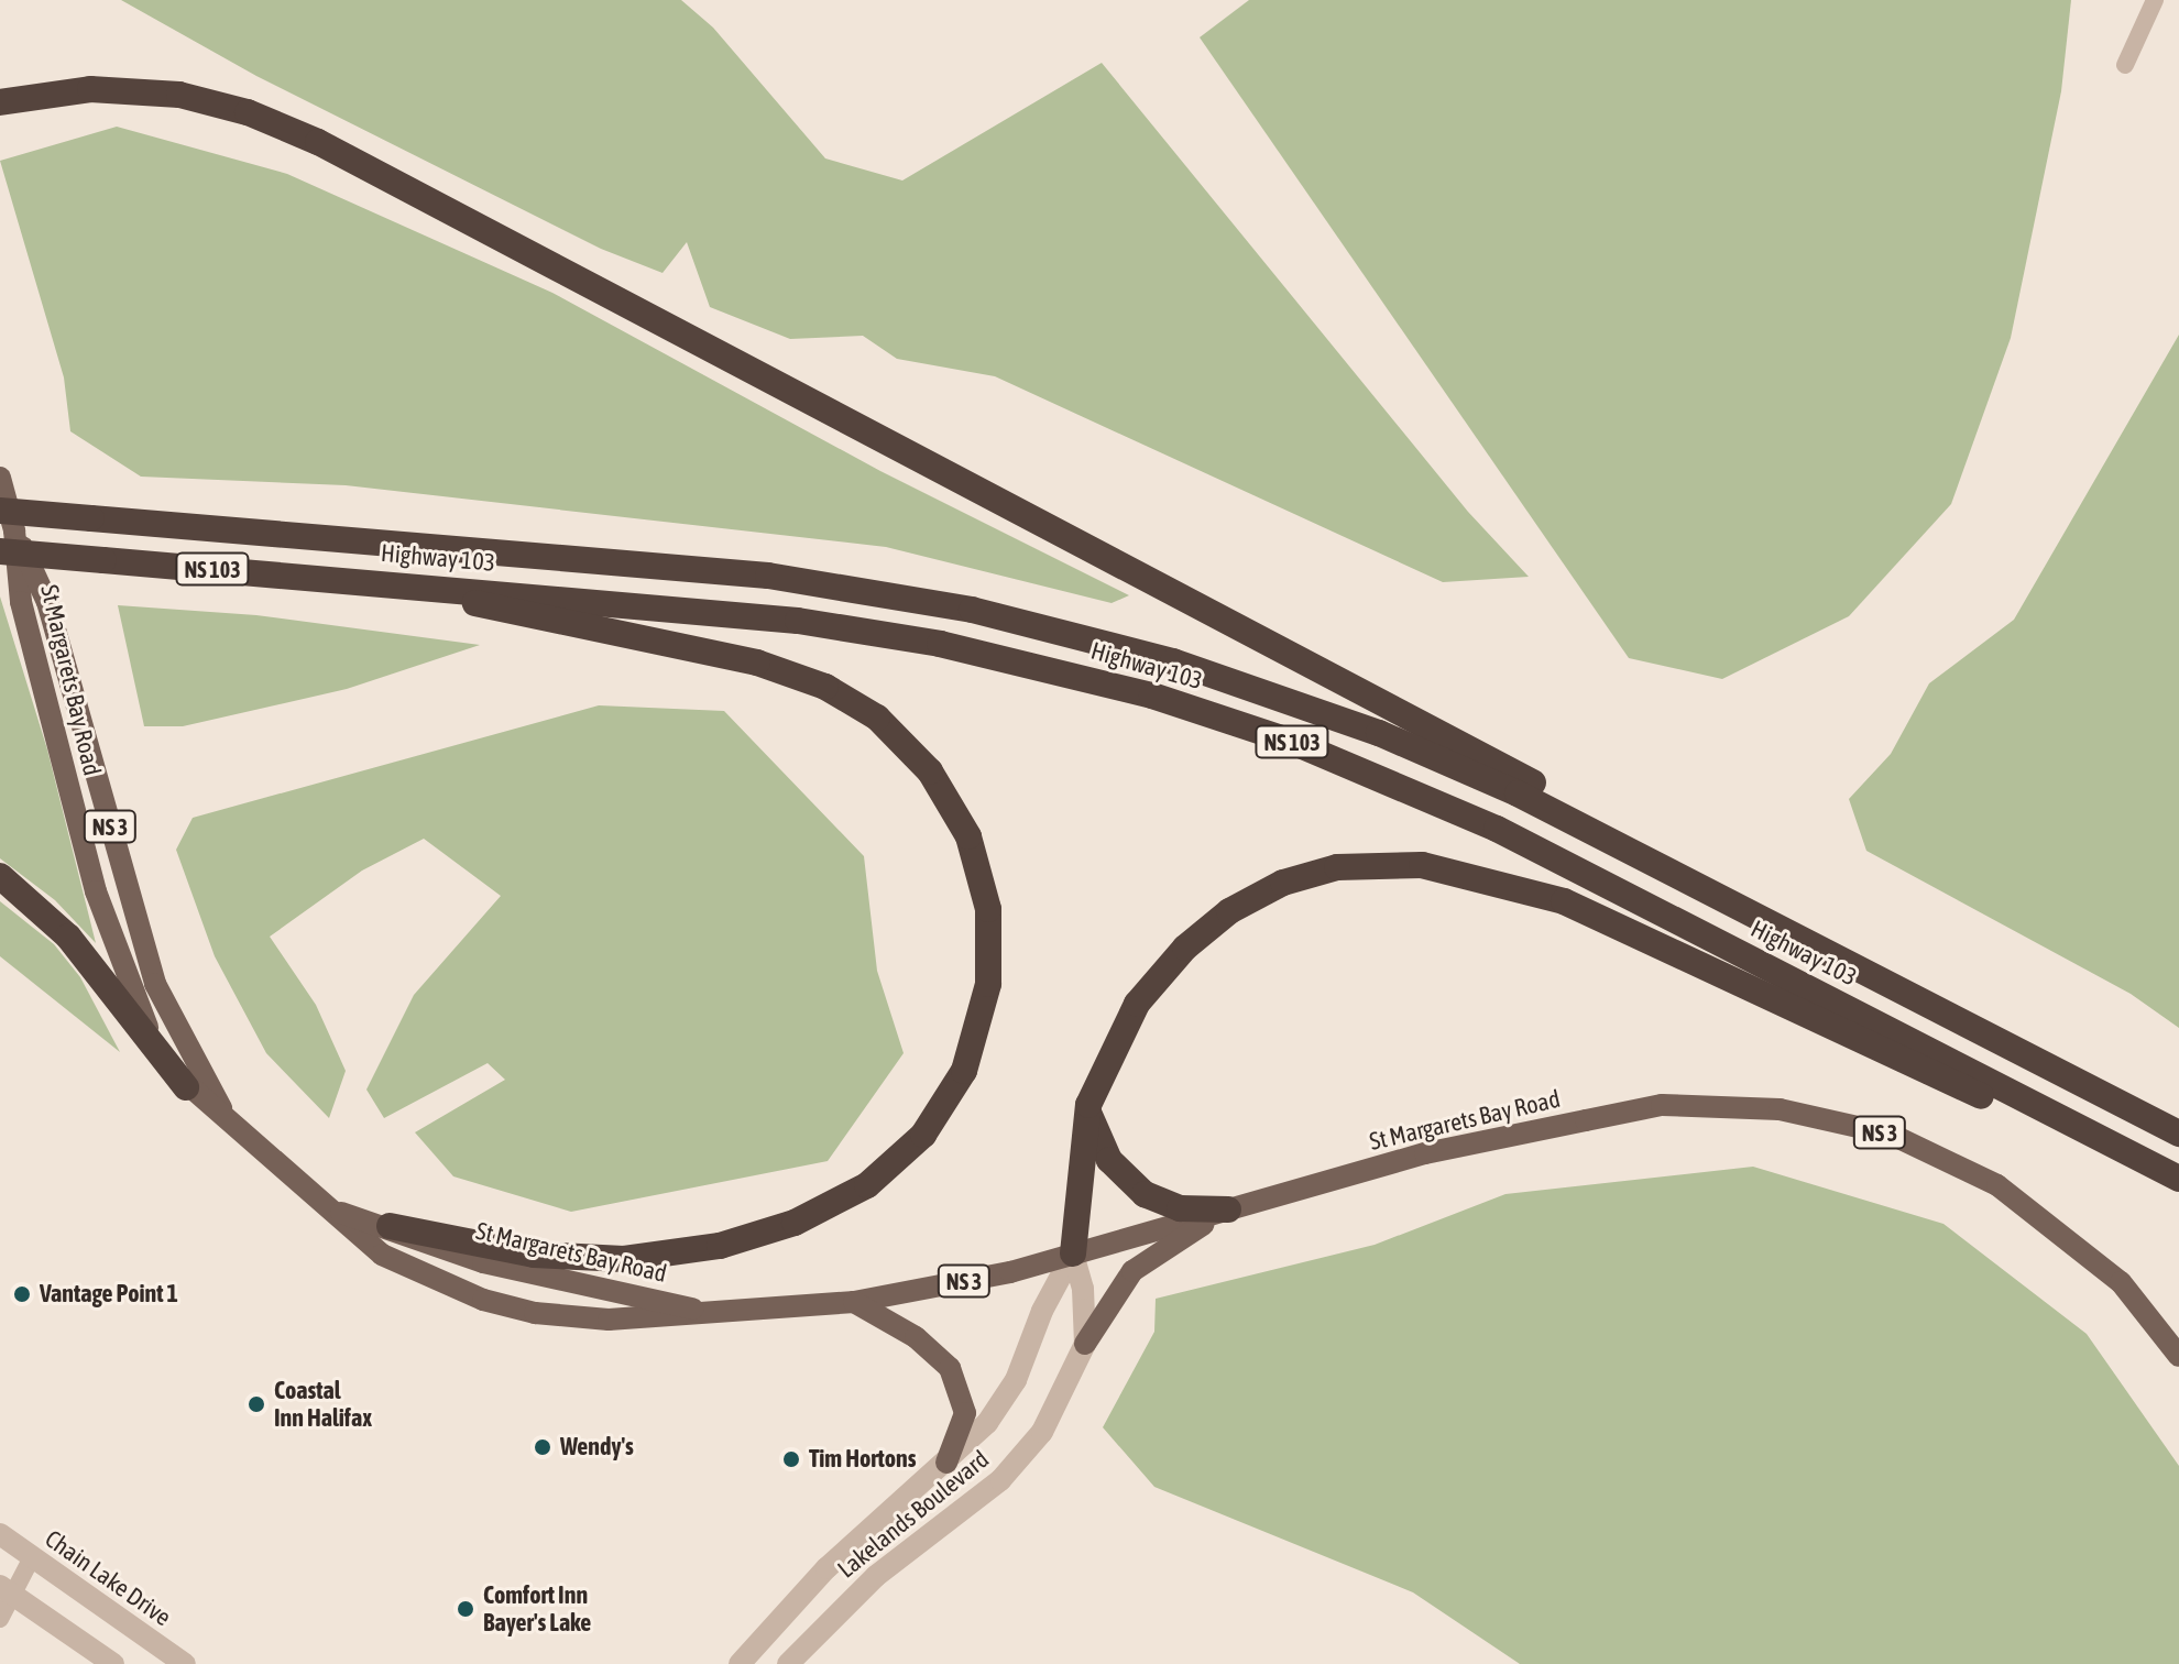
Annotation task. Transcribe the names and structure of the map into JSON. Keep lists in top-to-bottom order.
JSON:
{
  "streets": {
    "highway": ["Highway 103", "NS 103"],
    "main road": ["St Margarets Bay Road", "NS 3"],
    "street": ["Lakelands Boulevard", "Chain Lake Drive"]
  },
  "crossings": [
    ["Highway 103", "St Margarets Bay Road"],
    ["St Margarets Bay Road", "Lakelands Boulevard"]
  ],
  "places": [
    "Vantage Point 1",
    "Coastal Inn Halifax",
    "Wendy's",
    "Tim Hortons",
    "Comfort Inn Bayer's Lake"
  ]
}
